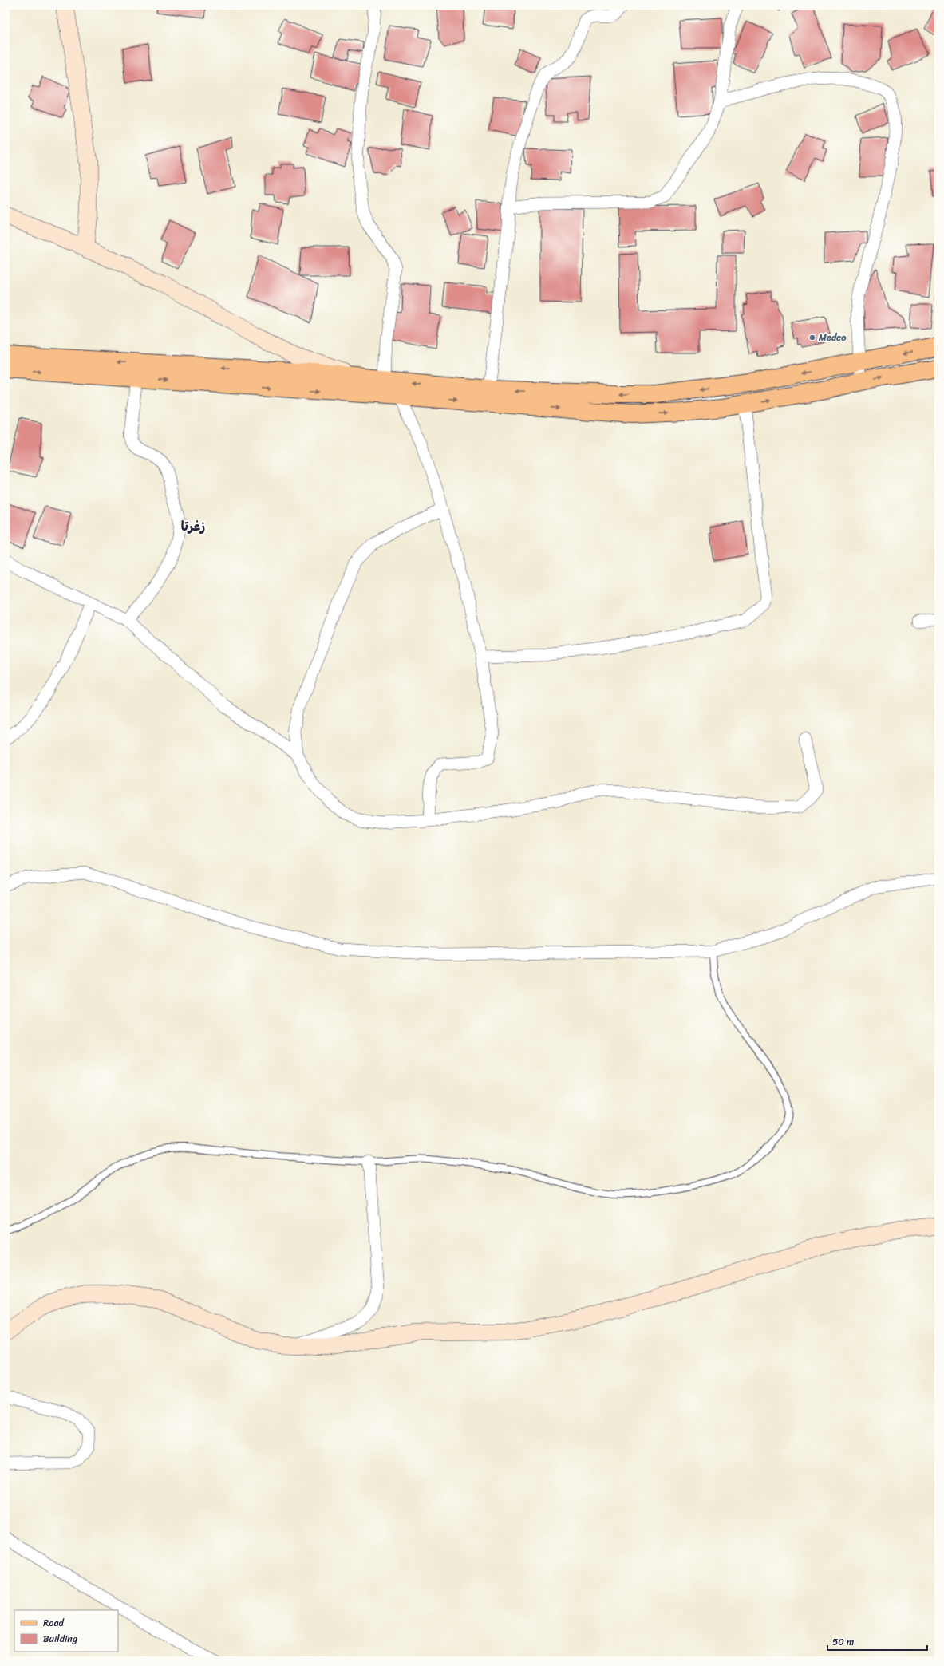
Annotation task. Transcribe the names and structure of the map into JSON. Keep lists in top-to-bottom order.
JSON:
{
  "districts": ["زغرتا"],
  "places": ["Medco"],
  "legend": ["Road", "Building"],
  "scale_bar": "50 m"
}
